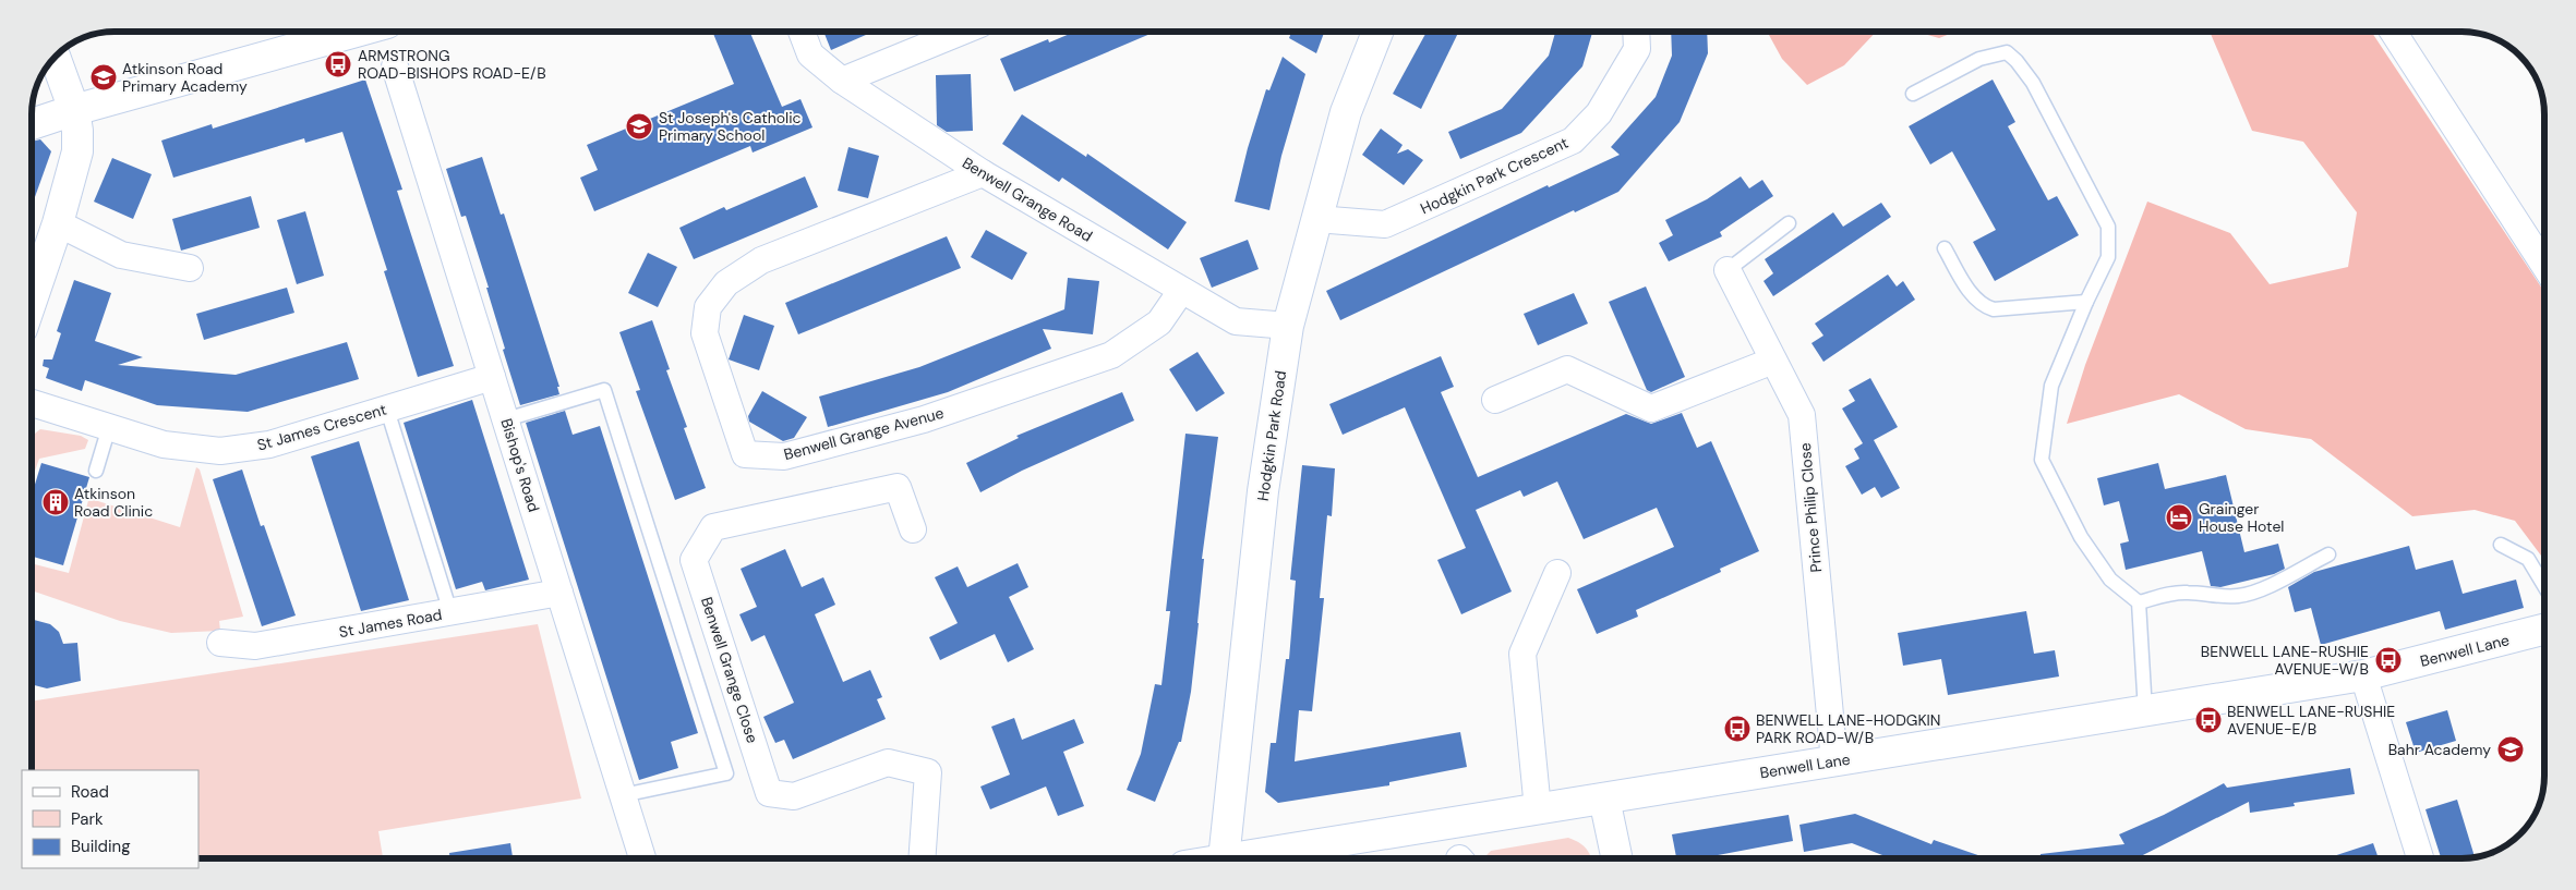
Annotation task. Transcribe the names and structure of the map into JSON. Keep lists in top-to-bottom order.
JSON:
{
  "streets": {
    "main road": ["Hodgkin Park Road", "Benwell Lane"],
    "street": [
      "Hodgkin Park Crescent",
      "Benwell Grange Road",
      "St James Crescent",
      "Benwell Grange Avenue",
      "Bishop's Road",
      "Prince Philip Close",
      "St James Road",
      "Benwell Grange Close"
    ]
  },
  "crossings": [
    ["Hodgkin Park Crescent", "Hodgkin Park Road"],
    ["Benwell Grange Road", "Benwell Grange Avenue"],
    ["Benwell Grange Road", "Hodgkin Park Road"],
    ["St James Crescent", "Bishop's Road"],
    ["Bishop's Road", "St James Road"],
    ["Prince Philip Close", "Benwell Lane"]
  ],
  "places": {
    "bus stop": [
      "ARMSTRONG ROAD-BISHOPS ROAD-E/B",
      "BENWELL LANE-RUSHIE AVENUE-W/B",
      "BENWELL LANE-RUSHIE AVENUE-E/B",
      "BENWELL LANE-HODGKIN PARK ROAD-W/B"
    ],
    "school or university": ["Atkinson Road Primary Academy", "St Joseph's Catholic Primary School", "Bahr Academy"],
    "building": ["Atkinson Road Clinic"],
    "hotel": ["Grainger House Hotel"]
  },
  "legend": ["Road", "Park", "Building"]
}
